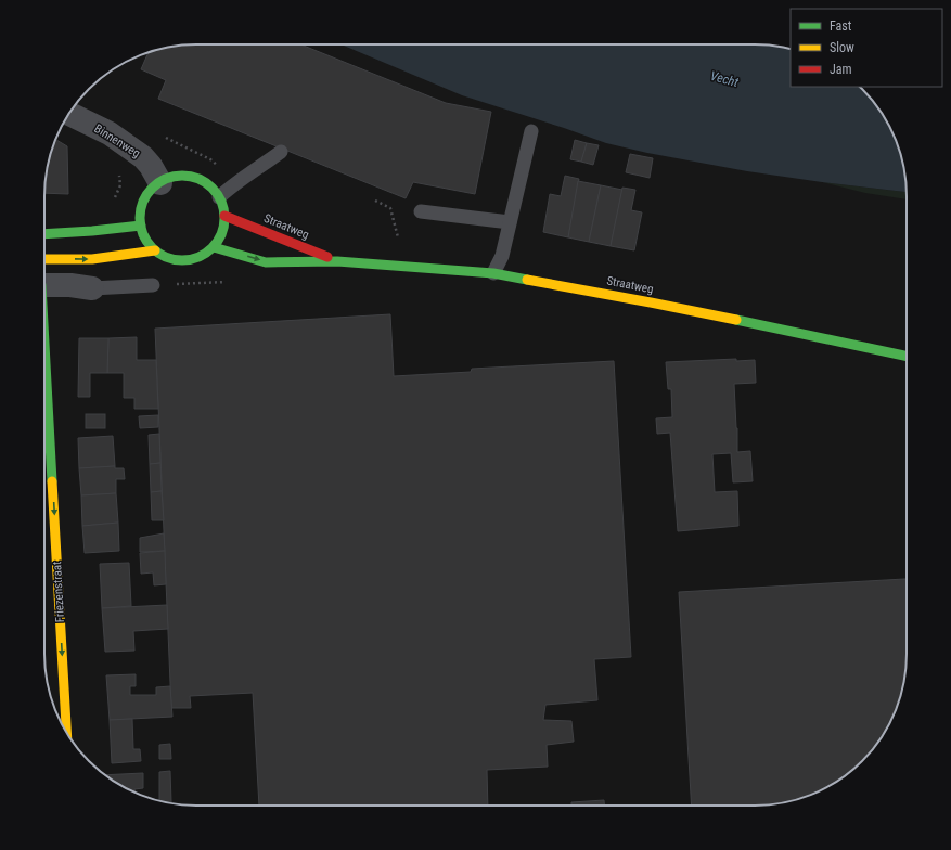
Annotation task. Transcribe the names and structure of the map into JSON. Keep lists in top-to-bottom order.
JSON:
{
  "streets": {
    "main road": ["Straatweg", "Friezenstraat"],
    "street": ["Binnenweg"]
  },
  "crossings": [
    ["Binnenweg", "Straatweg"]
  ],
  "one_way": ["Friezenstraat"],
  "water": ["Vecht"],
  "legend": ["Fast", "Slow", "Jam"]
}
